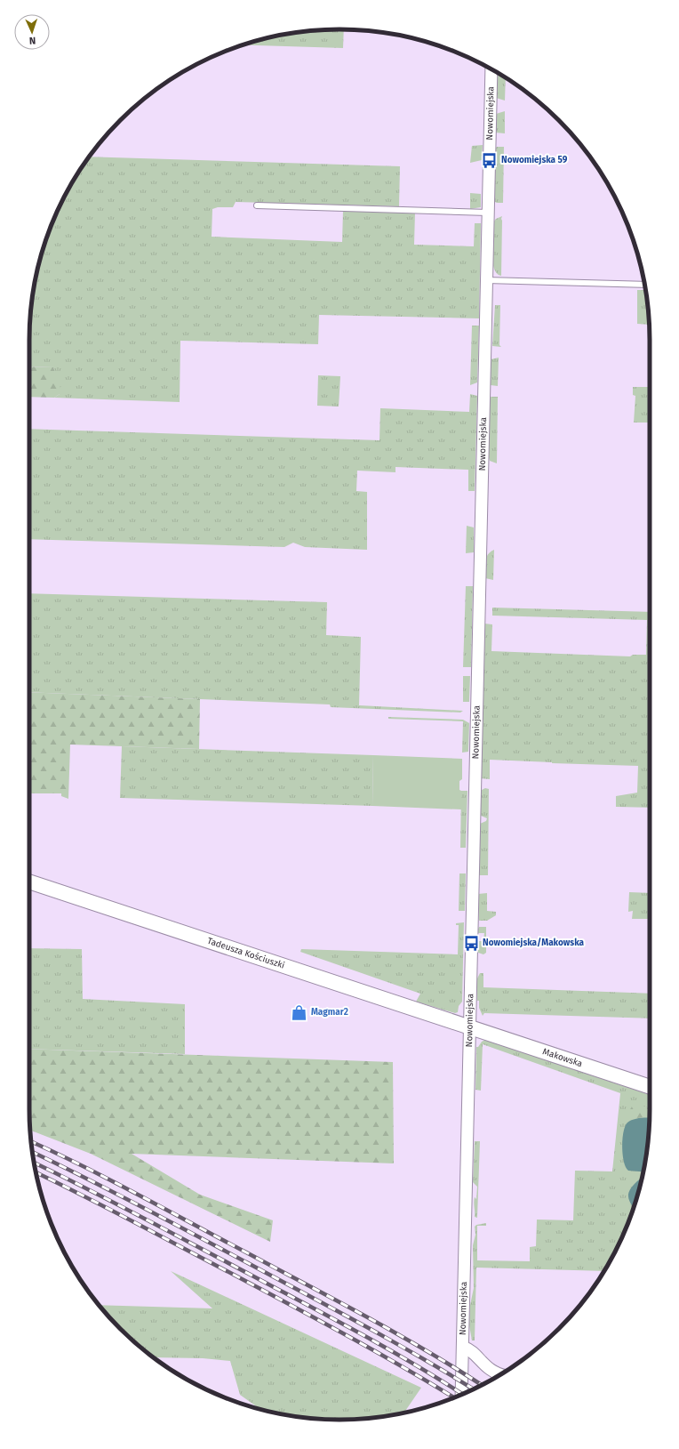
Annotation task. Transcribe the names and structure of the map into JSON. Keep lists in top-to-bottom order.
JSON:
{
  "streets": {
    "street": ["Nowomiejska", "Tadeusza Kościuszki", "Makowska"]
  },
  "crossings": [
    ["Nowomiejska", "Tadeusza Kościuszki"],
    ["Nowomiejska", "Makowska"],
    ["Tadeusza Kościuszki", "Makowska"]
  ],
  "places": {
    "bus stop": ["Nowomiejska 59", "Nowomiejska/Makowska"],
    "shop": ["Magmar2"]
  },
  "north": "bottom"
}
